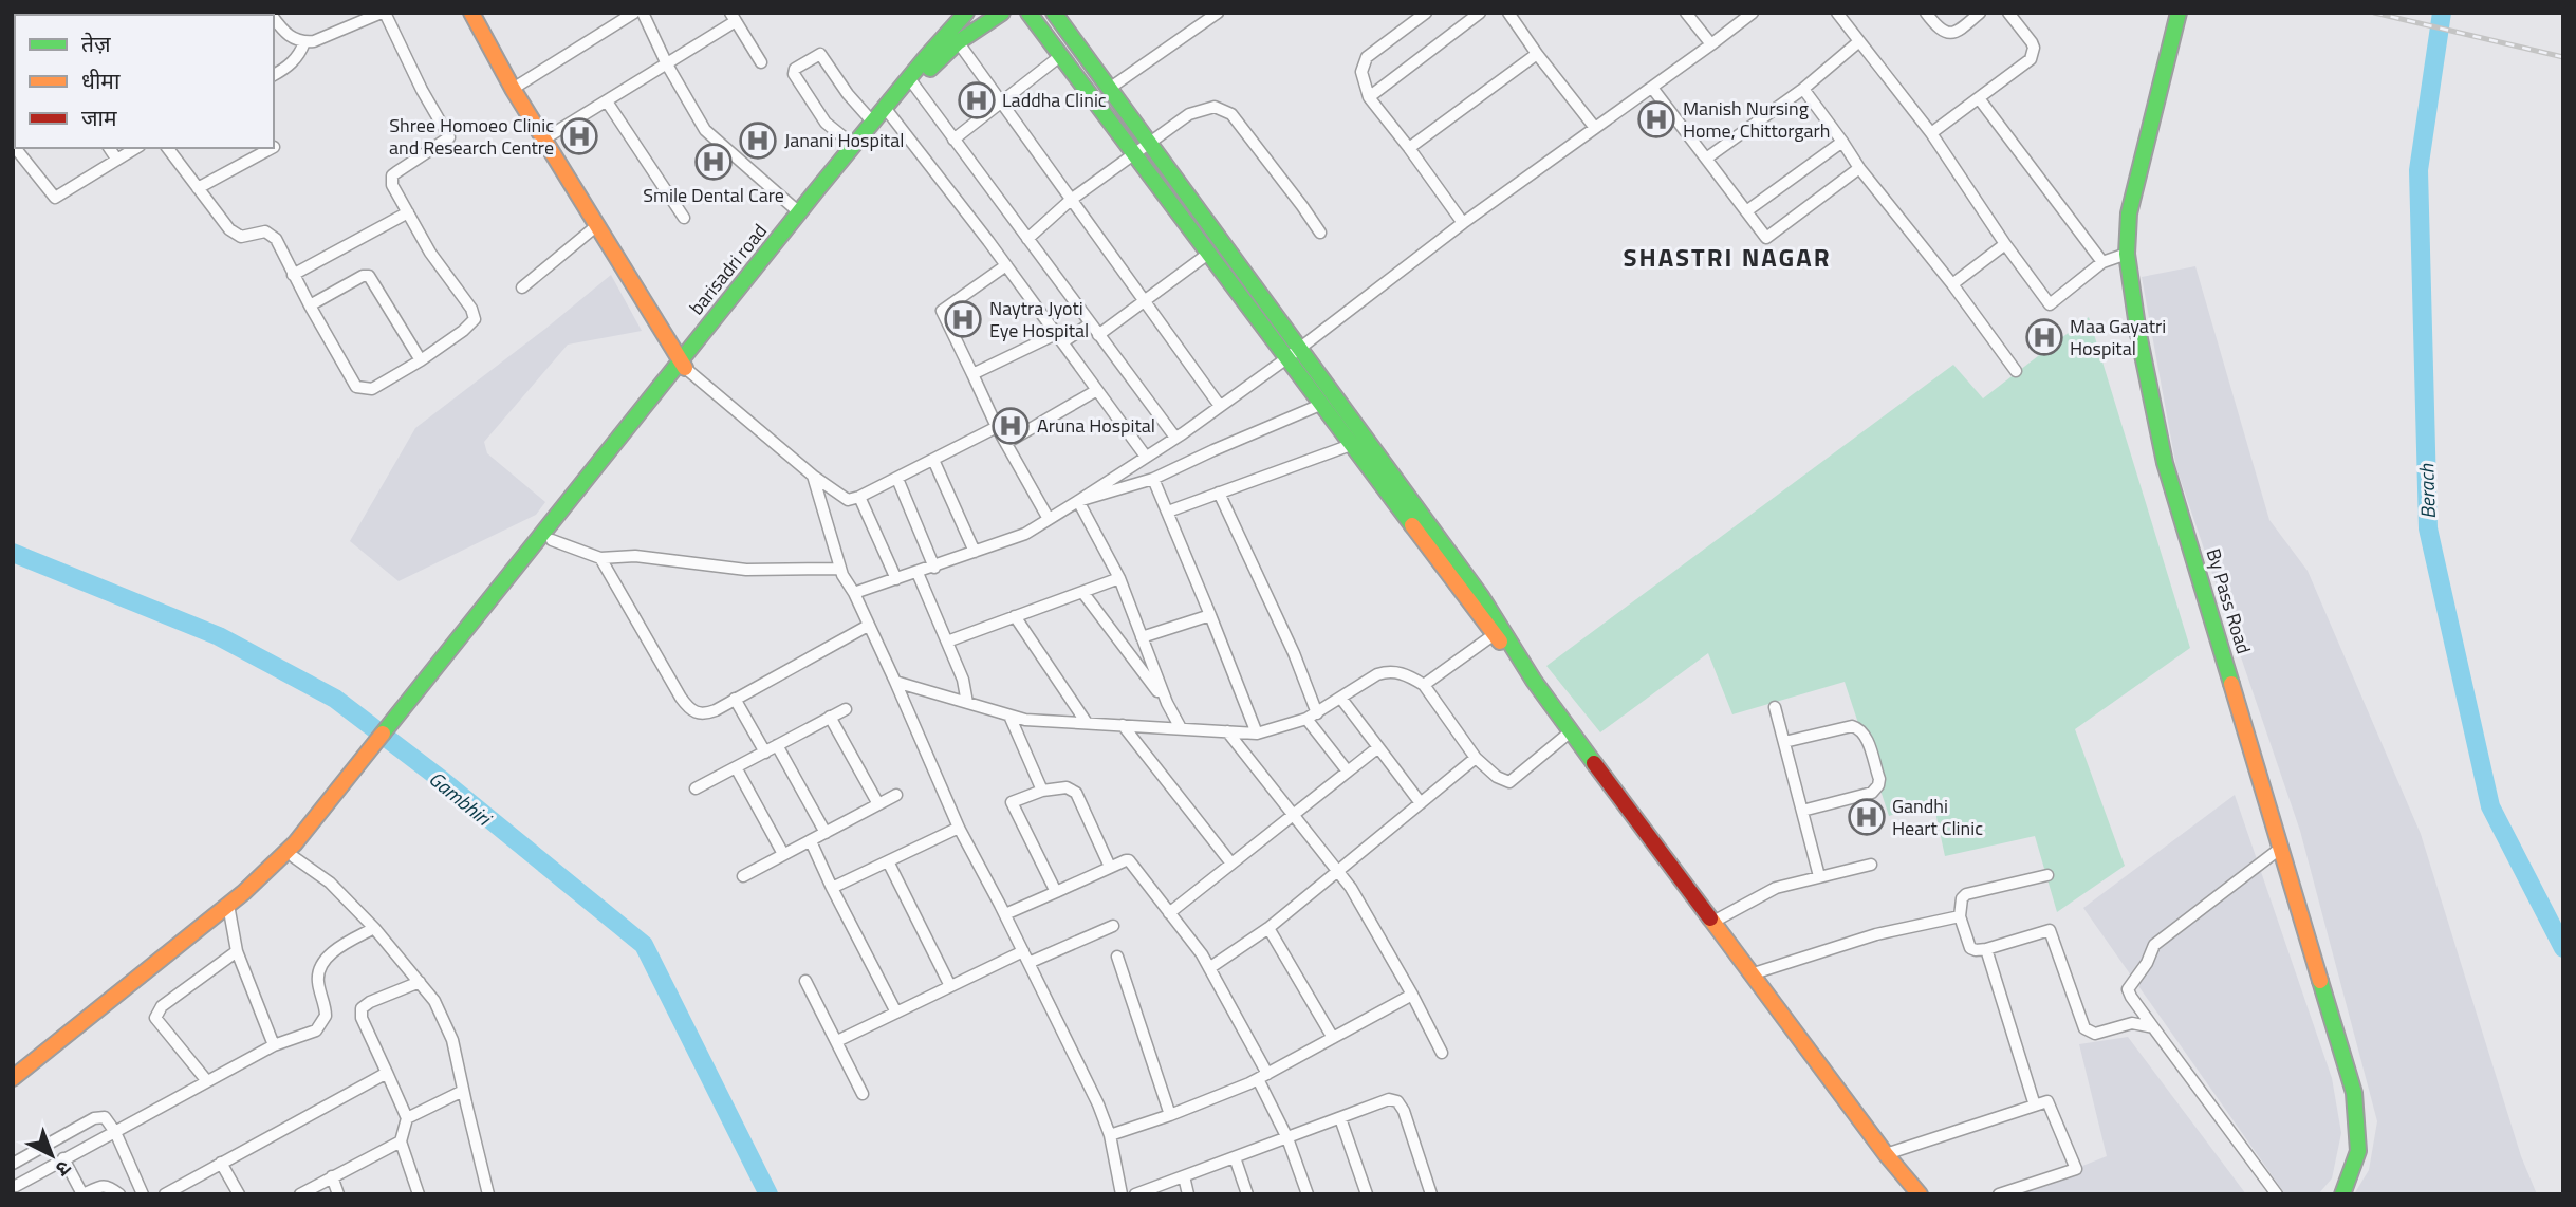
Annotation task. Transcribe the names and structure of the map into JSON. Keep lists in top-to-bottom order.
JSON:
{
  "streets": {
    "main road": ["barisadri road", "By Pass Road"]
  },
  "districts": ["SHASTRI NAGAR"],
  "water": ["Berach", "Gambhiri"],
  "places": {
    "hospital": [
      "Laddha Clinic",
      "Manish Nursing Home, Chittorgarh",
      "Shree Homoeo Clinic and Research Centre",
      "Janani Hospital",
      "Smile Dental Care",
      "Naytra Jyoti Eye Hospital",
      "Maa Gayatri Hospital",
      "Aruna Hospital",
      "Gandhi Heart Clinic"
    ]
  },
  "legend": ["तेज़", "धीमा", "जाम"],
  "north": "bottom right"
}
